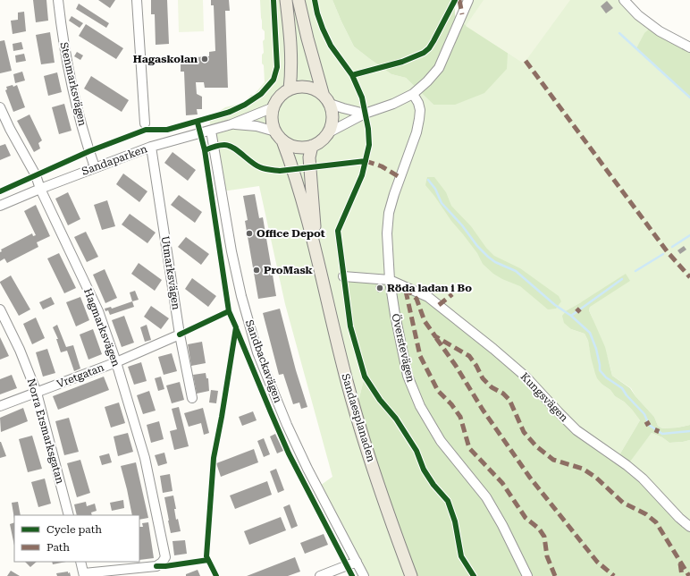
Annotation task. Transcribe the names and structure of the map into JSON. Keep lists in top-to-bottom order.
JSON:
{
  "streets": {
    "main road": ["Sandaesplanaden"],
    "street": [
      "Stenmarksvägen",
      "Sandaparken",
      "Utmarksvägen",
      "Hagmarksvägen",
      "Överstevägen",
      "Sandbackavägen",
      "Vretgatan",
      "Kungsvägen",
      "Norra Ersmarksgatan"
    ]
  },
  "crossings": [
    ["Stenmarksvägen", "Sandaparken"],
    ["Sandaparken", "Utmarksvägen"],
    ["Sandaparken", "Hagmarksvägen"],
    ["Sandaparken", "Sandbackavägen"],
    ["Sandaparken", "Sandaesplanaden"],
    ["Utmarksvägen", "Vretgatan"],
    ["Hagmarksvägen", "Vretgatan"],
    ["Överstevägen", "Kungsvägen"],
    ["Vretgatan", "Norra Ersmarksgatan"]
  ],
  "places": [
    "Hagaskolan",
    "Office Depot",
    "ProMask",
    "Röda ladan i Bo"
  ],
  "legend": ["Cycle path", "Path"]
}
